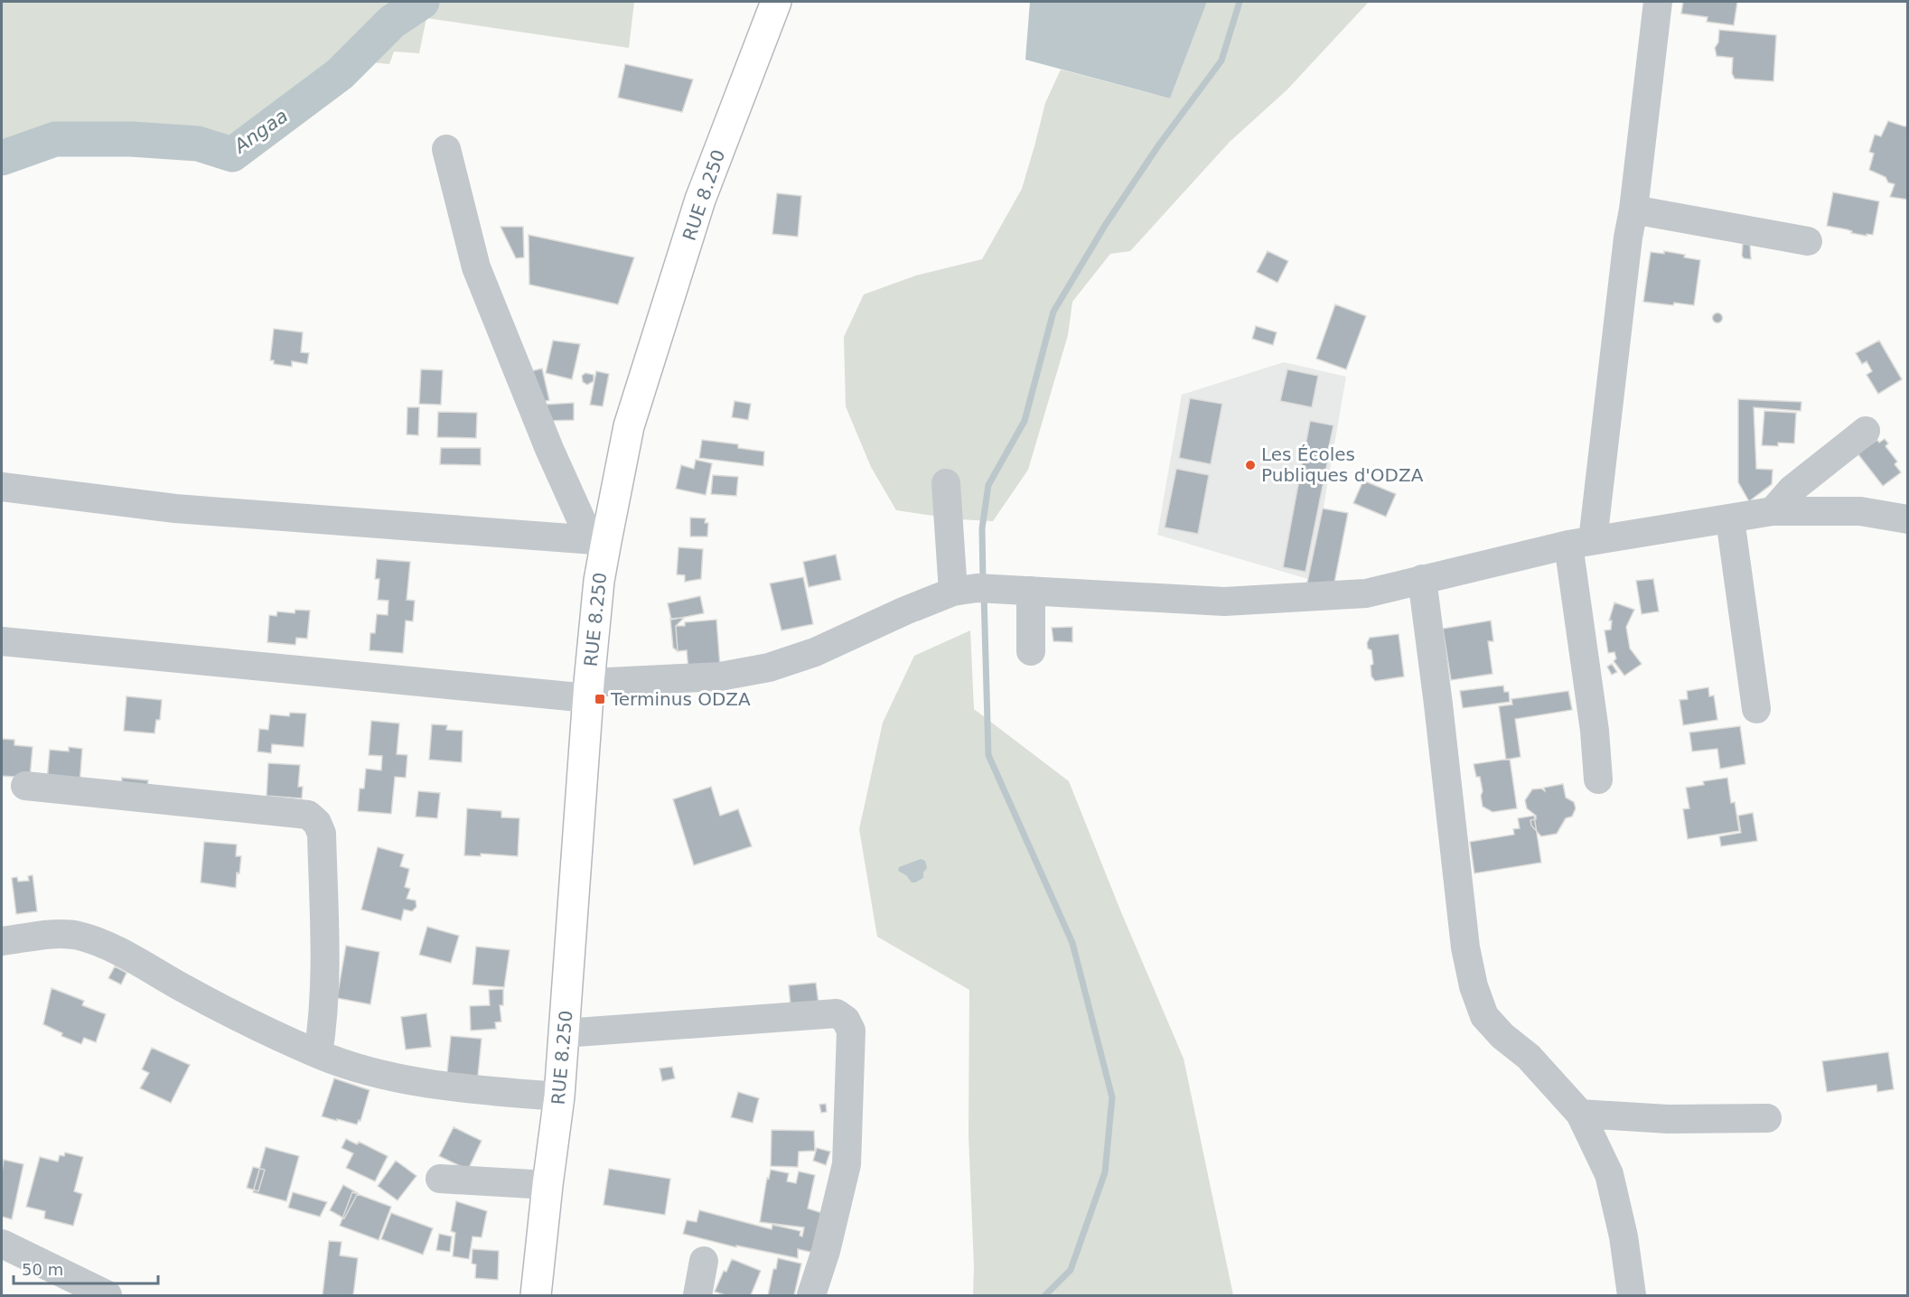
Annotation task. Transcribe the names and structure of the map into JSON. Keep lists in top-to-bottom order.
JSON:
{
  "streets": {
    "highway": ["RUE 8.250"]
  },
  "water": ["Angaa"],
  "places": {
    "other": ["Les Écoles Publiques d'ODZA"],
    "transit": ["Terminus ODZA"]
  },
  "scale_bar": "50 m"
}
